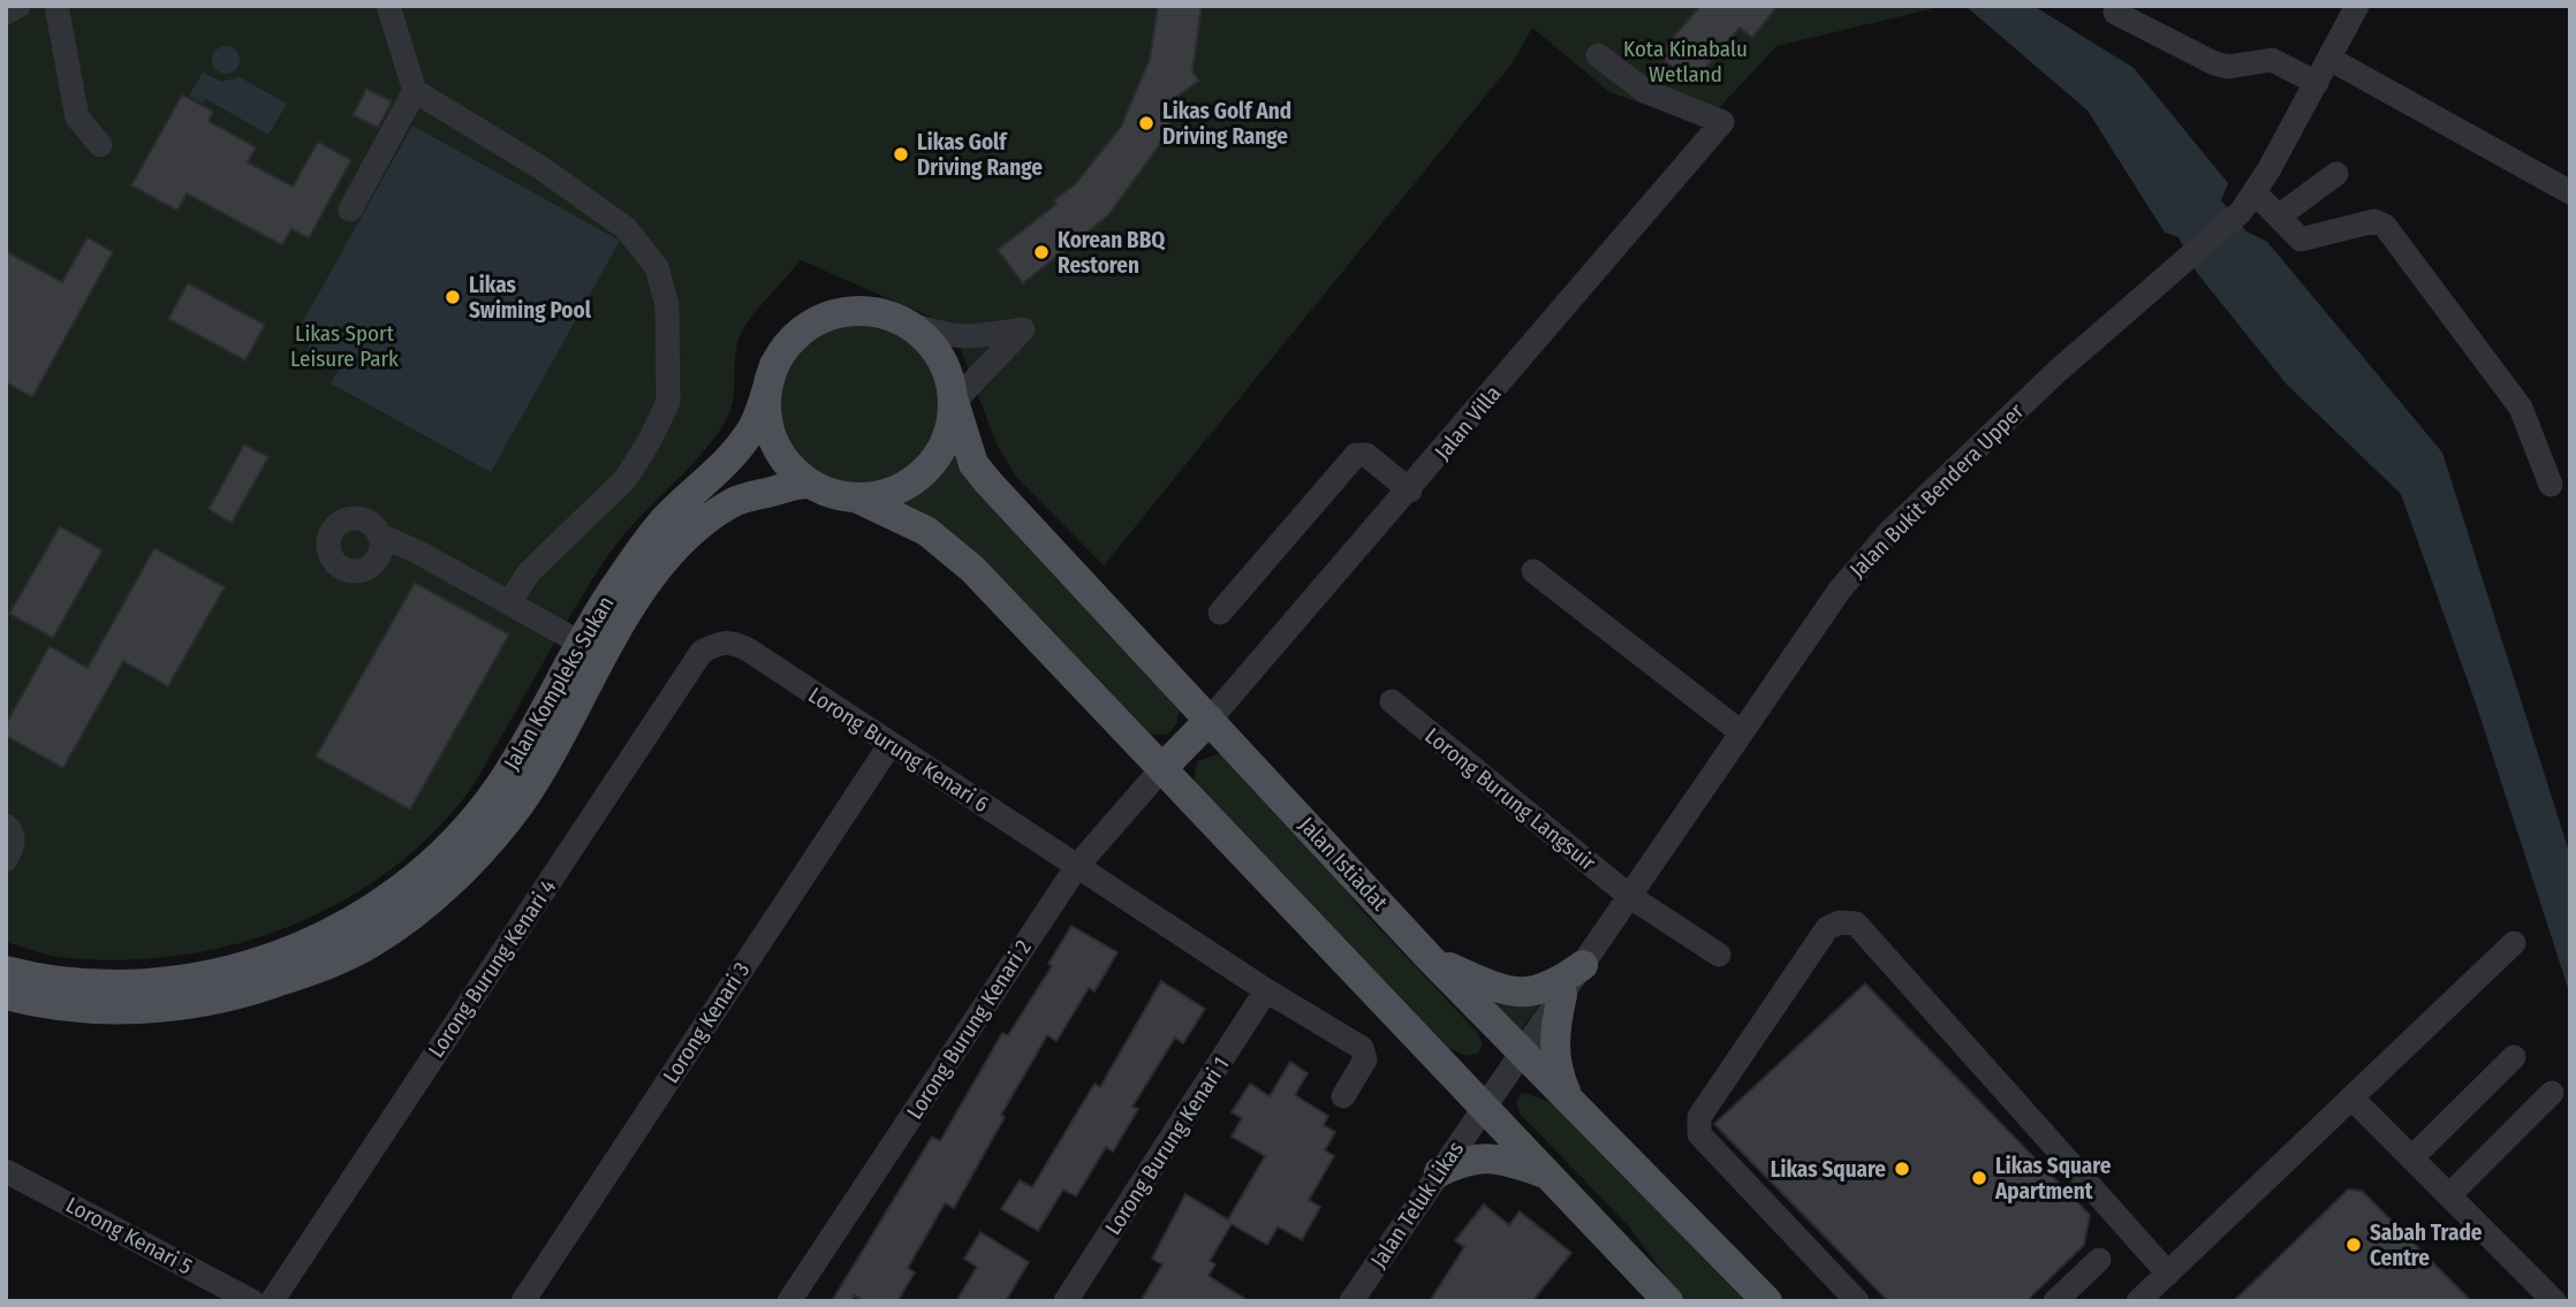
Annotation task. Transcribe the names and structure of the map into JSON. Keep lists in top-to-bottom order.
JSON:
{
  "streets": {
    "main road": ["Jalan Kompleks Sukan", "Jalan Istiadat"],
    "street": [
      "Jalan Villa",
      "Jalan Bukit Bendera Upper",
      "Lorong Burung Kenari 6",
      "Lorong Burung Langsuir",
      "Lorong Burung Kenari 4",
      "Lorong Kenari 3",
      "Lorong Burung Kenari 2",
      "Lorong Burung Kenari 1",
      "Jalan Teluk Likas",
      "Lorong Kenari 5"
    ]
  },
  "crossings": [
    ["Jalan Villa", "Jalan Istiadat"],
    ["Jalan Bukit Bendera Upper", "Lorong Burung Langsuir"],
    ["Jalan Bukit Bendera Upper", "Jalan Istiadat"],
    ["Jalan Bukit Bendera Upper", "Jalan Teluk Likas"],
    ["Jalan Kompleks Sukan", "Jalan Istiadat"],
    ["Lorong Burung Kenari 6", "Lorong Burung Kenari 4"],
    ["Lorong Burung Kenari 6", "Lorong Kenari 3"],
    ["Lorong Burung Kenari 6", "Lorong Burung Kenari 2"],
    ["Lorong Burung Kenari 6", "Lorong Burung Kenari 1"],
    ["Jalan Istiadat", "Jalan Teluk Likas"]
  ],
  "parks": ["Kota Kinabalu Wetland", "Likas Sport Leisure Park"],
  "places": [
    "Likas Golf And Driving Range",
    "Likas Golf Driving Range",
    "Korean BBQ Restoren",
    "Likas Swiming Pool",
    "Likas Square",
    "Likas Square Apartment",
    "Sabah Trade Centre"
  ]
}
